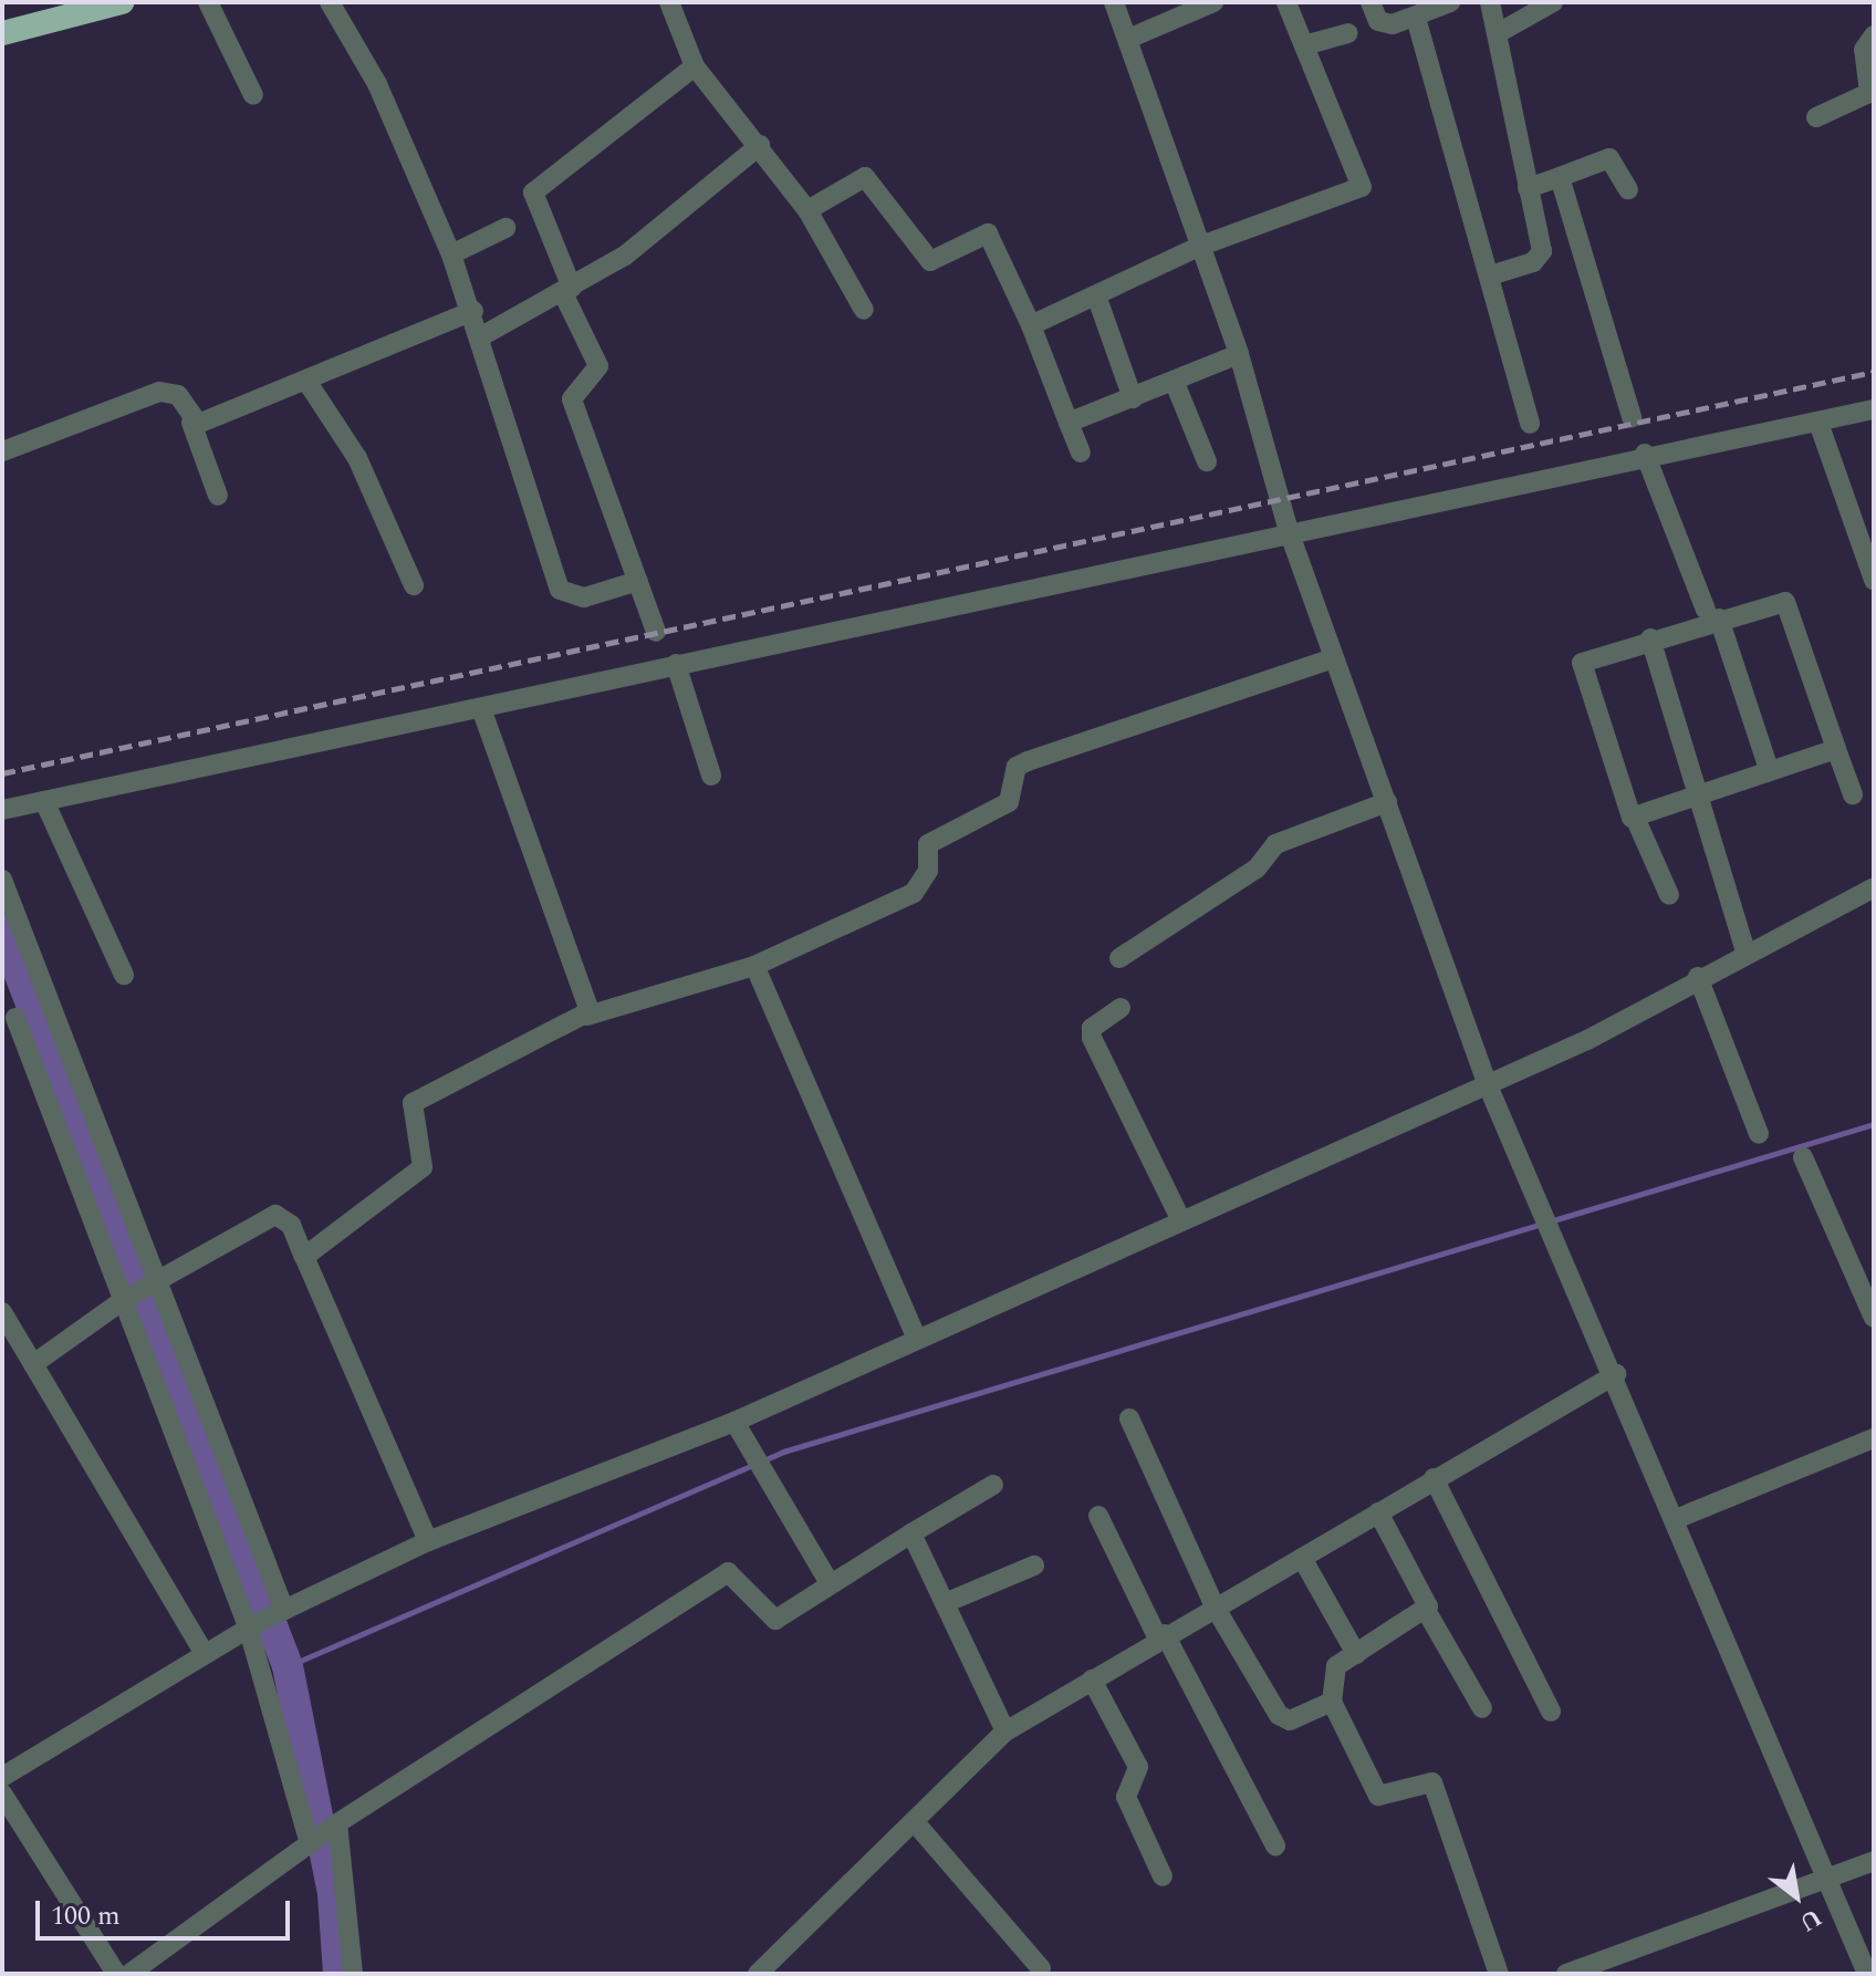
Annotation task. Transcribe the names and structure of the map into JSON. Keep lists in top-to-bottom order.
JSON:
{
  "scale_bar": "100 m",
  "north": "bottom right"
}
